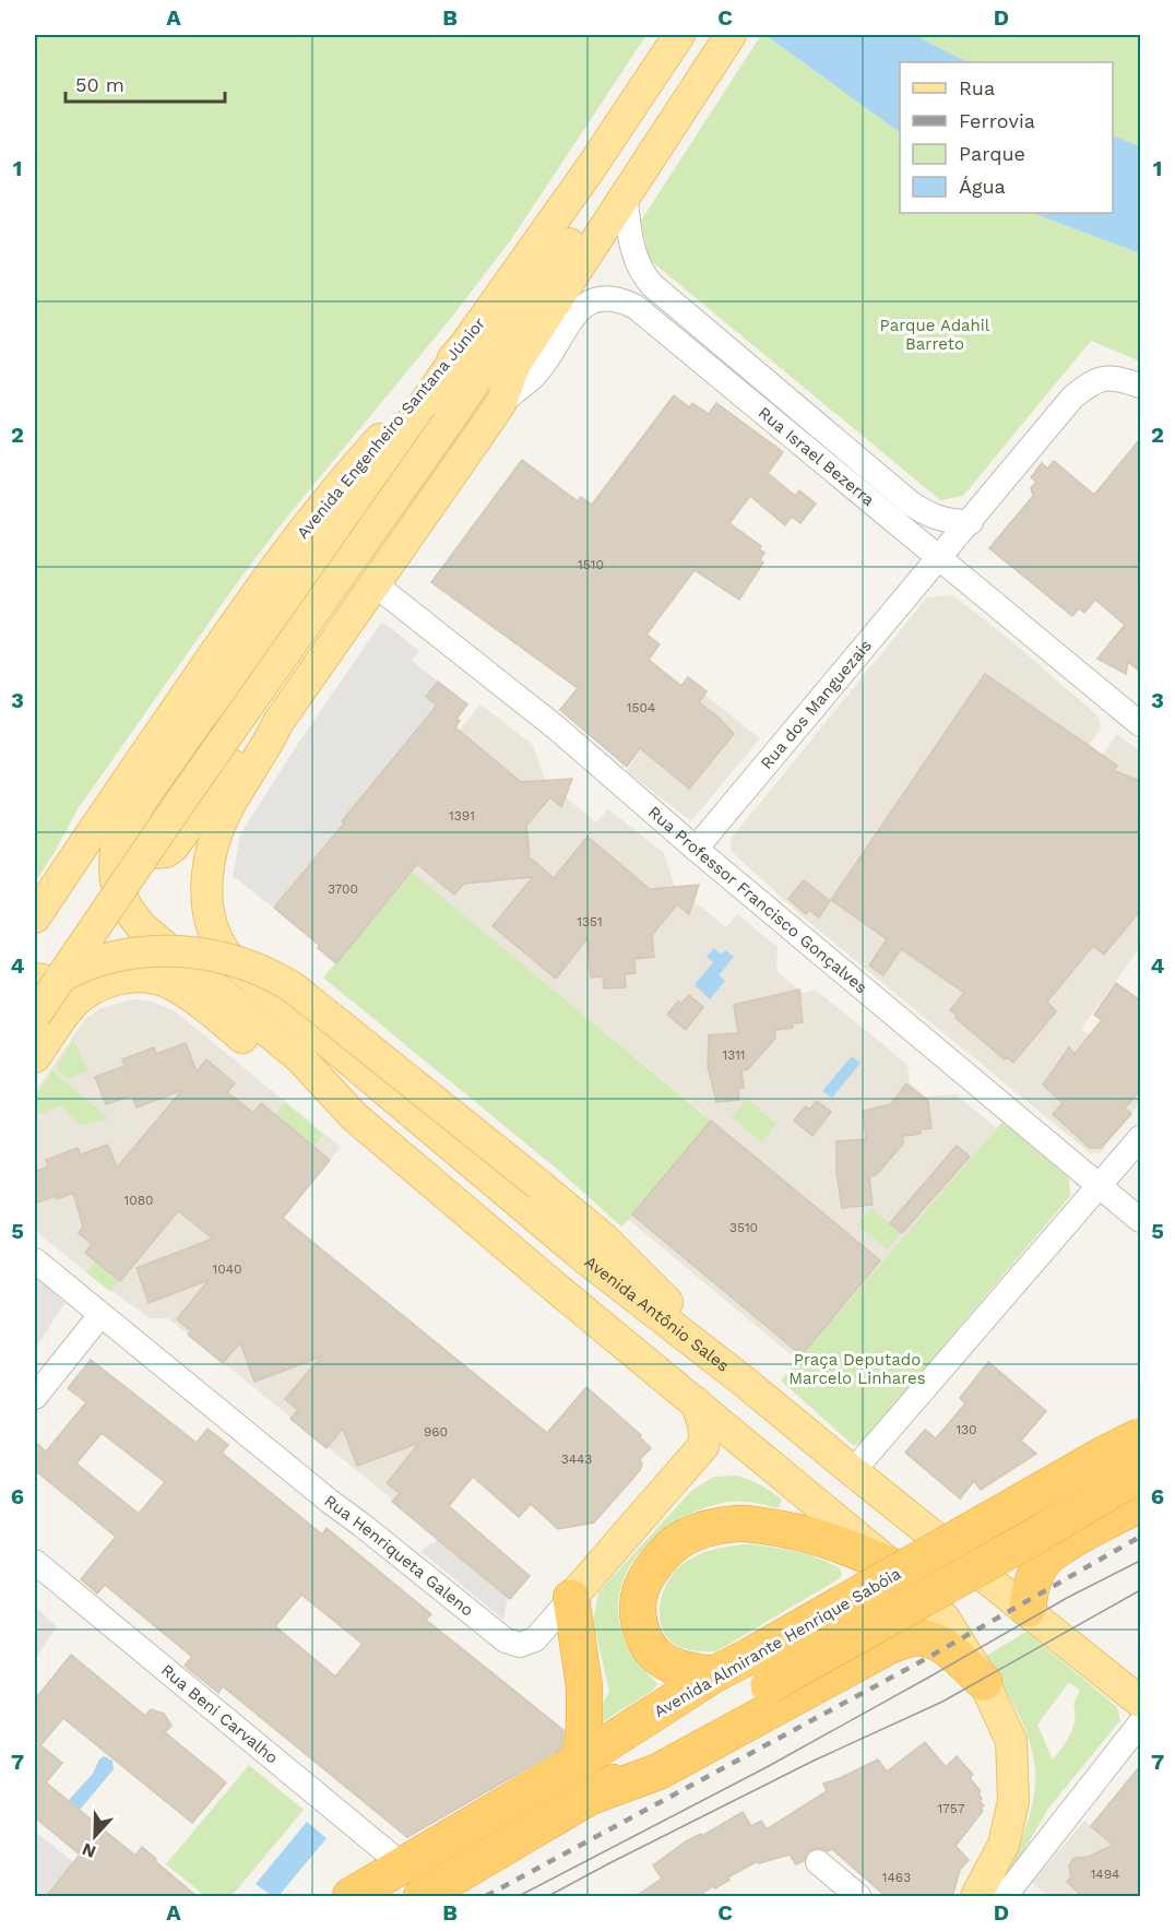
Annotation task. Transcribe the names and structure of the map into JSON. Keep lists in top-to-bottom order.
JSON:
{
  "streets": {
    "highway": ["Avenida Almirante Henrique Sabóia"],
    "main road": ["Avenida Engenheiro Santana Júnior", "Avenida Antônio Sales", "Rua Henriqueta Galeno"],
    "street": [
      "Rua Israel Bezerra",
      "Rua dos Manguezais",
      "Rua Professor Francisco Gonçalves",
      "Rua Beni Carvalho"
    ]
  },
  "crossings": [
    ["Avenida Engenheiro Santana Júnior", "Rua Israel Bezerra"],
    ["Avenida Engenheiro Santana Júnior", "Rua Professor Francisco Gonçalves"],
    ["Avenida Engenheiro Santana Júnior", "Avenida Antônio Sales"],
    ["Rua Israel Bezerra", "Rua dos Manguezais"],
    ["Rua dos Manguezais", "Rua Professor Francisco Gonçalves"],
    ["Avenida Almirante Henrique Sabóia", "Rua Beni Carvalho"]
  ],
  "parks": ["Parque Adahil Barreto", "Praça Deputado Marcelo Linhares"],
  "house_numbers": [
    "1510",
    "1504",
    "1391",
    "3700",
    "1351",
    "1311",
    "1080",
    "3510",
    "1040",
    "130",
    "960",
    "3443",
    "1757",
    "1494",
    "1463"
  ],
  "legend": [
    "Rua",
    "Ferrovia",
    "Parque",
    "Água"
  ],
  "scale_bar": "50 m",
  "north": "bottom",
  "grid": {
    "columns": [
      "A",
      "B",
      "C",
      "D"
    ],
    "rows": [
      "1",
      "2",
      "3",
      "4",
      "5",
      "6",
      "7"
    ]
  }
}
